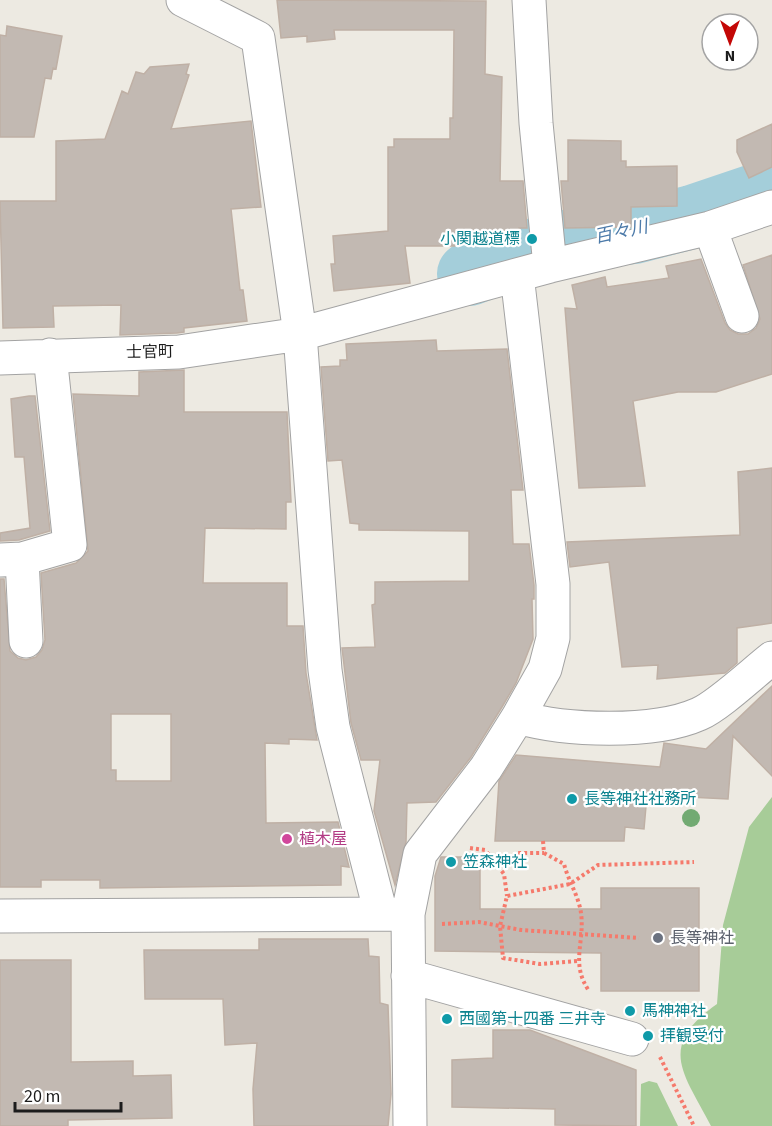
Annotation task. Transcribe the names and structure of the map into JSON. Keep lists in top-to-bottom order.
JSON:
{
  "streets": {
    "street": ["士官町"]
  },
  "water": ["百々川"],
  "places": [
    "小関越道標",
    "長等神社社務所",
    "植木屋",
    "笠森神社",
    "長等神社",
    "馬神神社",
    "西國第十四番 三井寺",
    "拝観受付"
  ],
  "scale_bar": "20 m",
  "north": "bottom"
}
